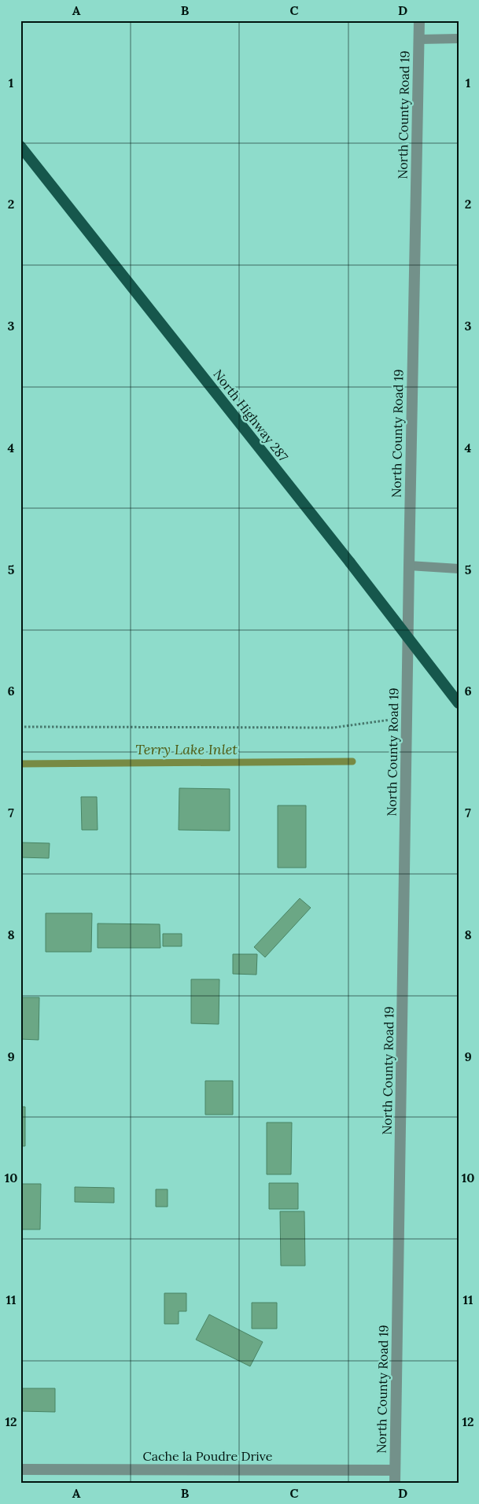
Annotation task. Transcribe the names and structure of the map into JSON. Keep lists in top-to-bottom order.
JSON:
{
  "streets": {
    "highway": ["North Highway 287"],
    "street": ["North County Road 19", "Cache la Poudre Drive"]
  },
  "crossings": [
    ["North County Road 19", "Cache la Poudre Drive"]
  ],
  "water": ["Terry Lake Inlet"],
  "grid": {
    "columns": [
      "A",
      "B",
      "C",
      "D"
    ],
    "rows": [
      "1",
      "2",
      "3",
      "4",
      "5",
      "6",
      "7",
      "8",
      "9",
      "10",
      "11",
      "12"
    ]
  }
}
